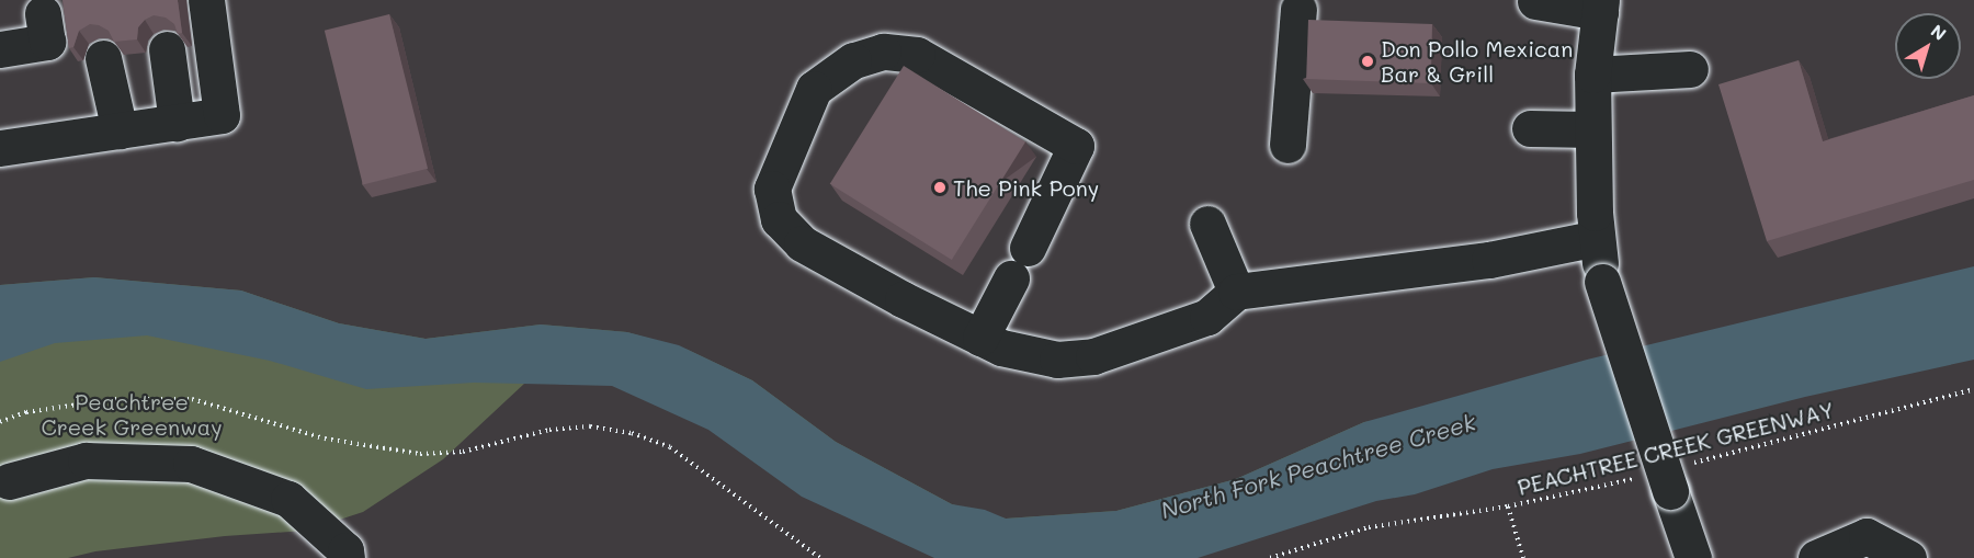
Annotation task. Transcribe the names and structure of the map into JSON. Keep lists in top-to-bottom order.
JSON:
{
  "streets": {
    "path": ["PEACHTREE CREEK GREENWAY"]
  },
  "water": ["North Fork Peachtree Creek"],
  "parks": ["Peachtree Creek Greenway"],
  "places": ["Don Pollo Mexican Bar & Grill", "The Pink Pony"],
  "north": "top right"
}
